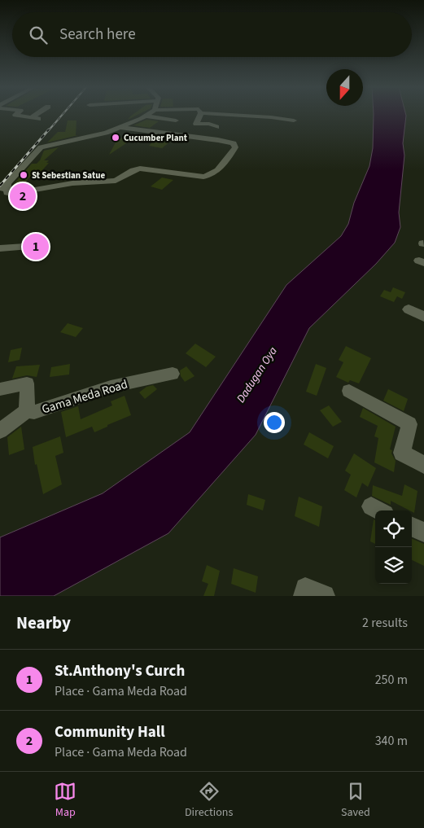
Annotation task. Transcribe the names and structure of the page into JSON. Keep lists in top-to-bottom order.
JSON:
{
  "streets": {
    "street": ["Gama Meda Road"]
  },
  "water": ["Dadugan Oya"],
  "places": ["Cucumber Plant", "St Sebestian Satue"],
  "north": "bottom",
  "page": {
    "search": "Search here",
    "pins": ["2", "1"],
    "heading": ["Nearby", "2 results"],
    "list": [
      {
        "mark": "1",
        "name": "St.Anthony's Curch",
        "note": "Place · Gama Meda Road",
        "value": "250 m"
      },
      {
        "mark": "2",
        "name": "Community Hall",
        "note": "Place · Gama Meda Road",
        "value": "340 m"
      }
    ],
    "nav": ["Map", "Directions", "Saved"]
  }
}
